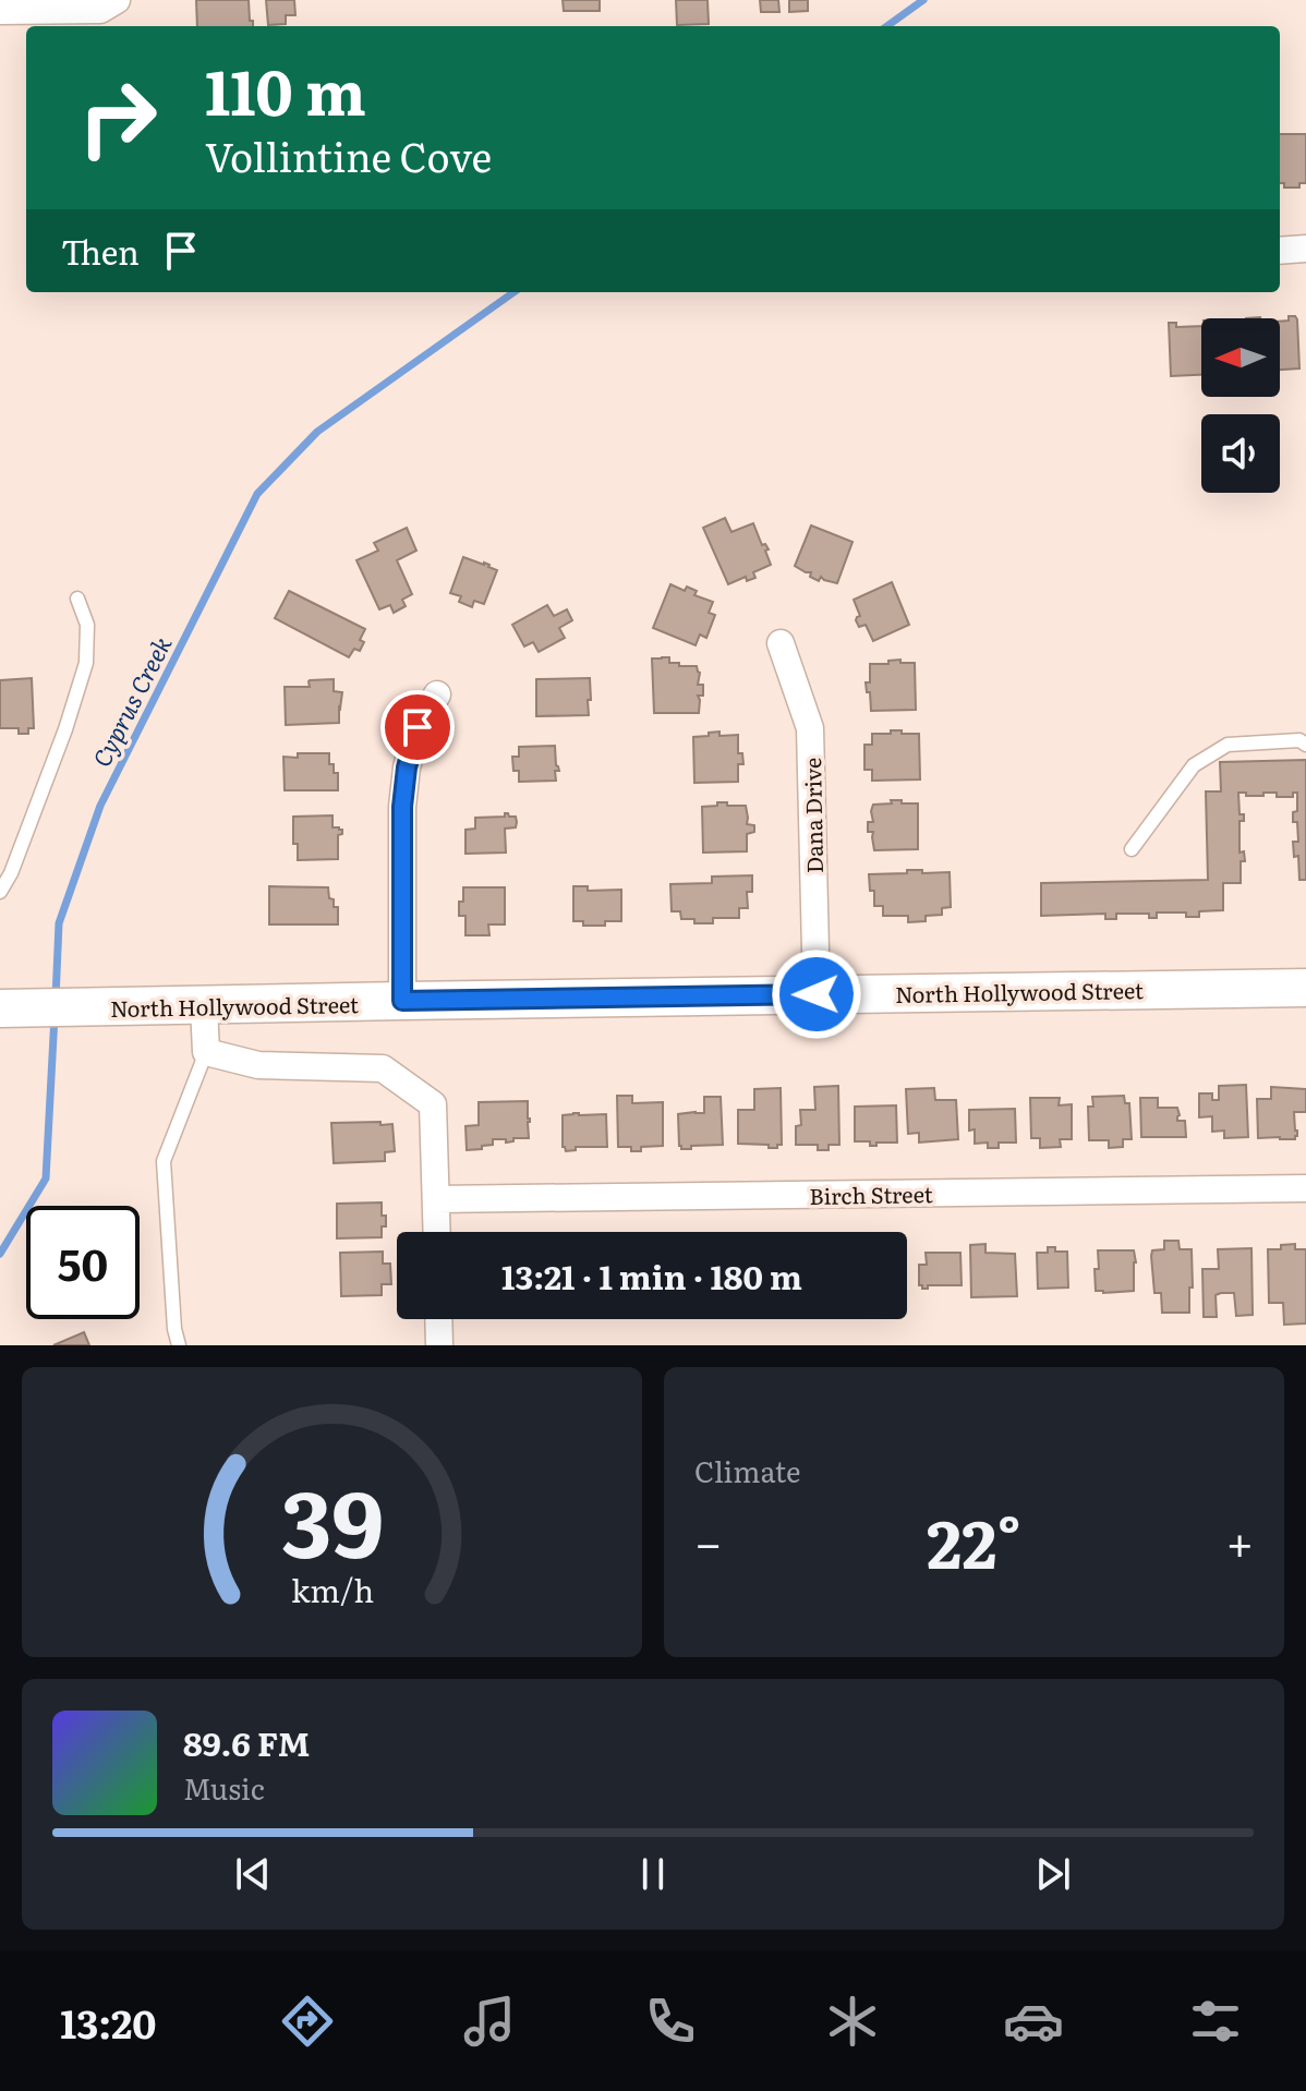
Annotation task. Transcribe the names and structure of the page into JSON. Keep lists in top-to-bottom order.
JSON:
{
  "streets": {
    "main road": ["North Hollywood Street"],
    "street": ["Dana Drive", "Birch Street"]
  },
  "crossings": [
    ["Dana Drive", "North Hollywood Street"]
  ],
  "water": ["Cyprus Creek"],
  "north": "left",
  "page": {
    "turn": ["110 m", "Vollintine Cove"],
    "then": "Then",
    "limit": "50",
    "trip": "13:21 · 1 min · 180 m",
    "tile": "Climate",
    "heat": ["−", "22°", "+"],
    "song": ["89.6 FM", "Music"],
    "tabs": "13:20",
    "gauge": ["39", "km/h"]
  }
}
